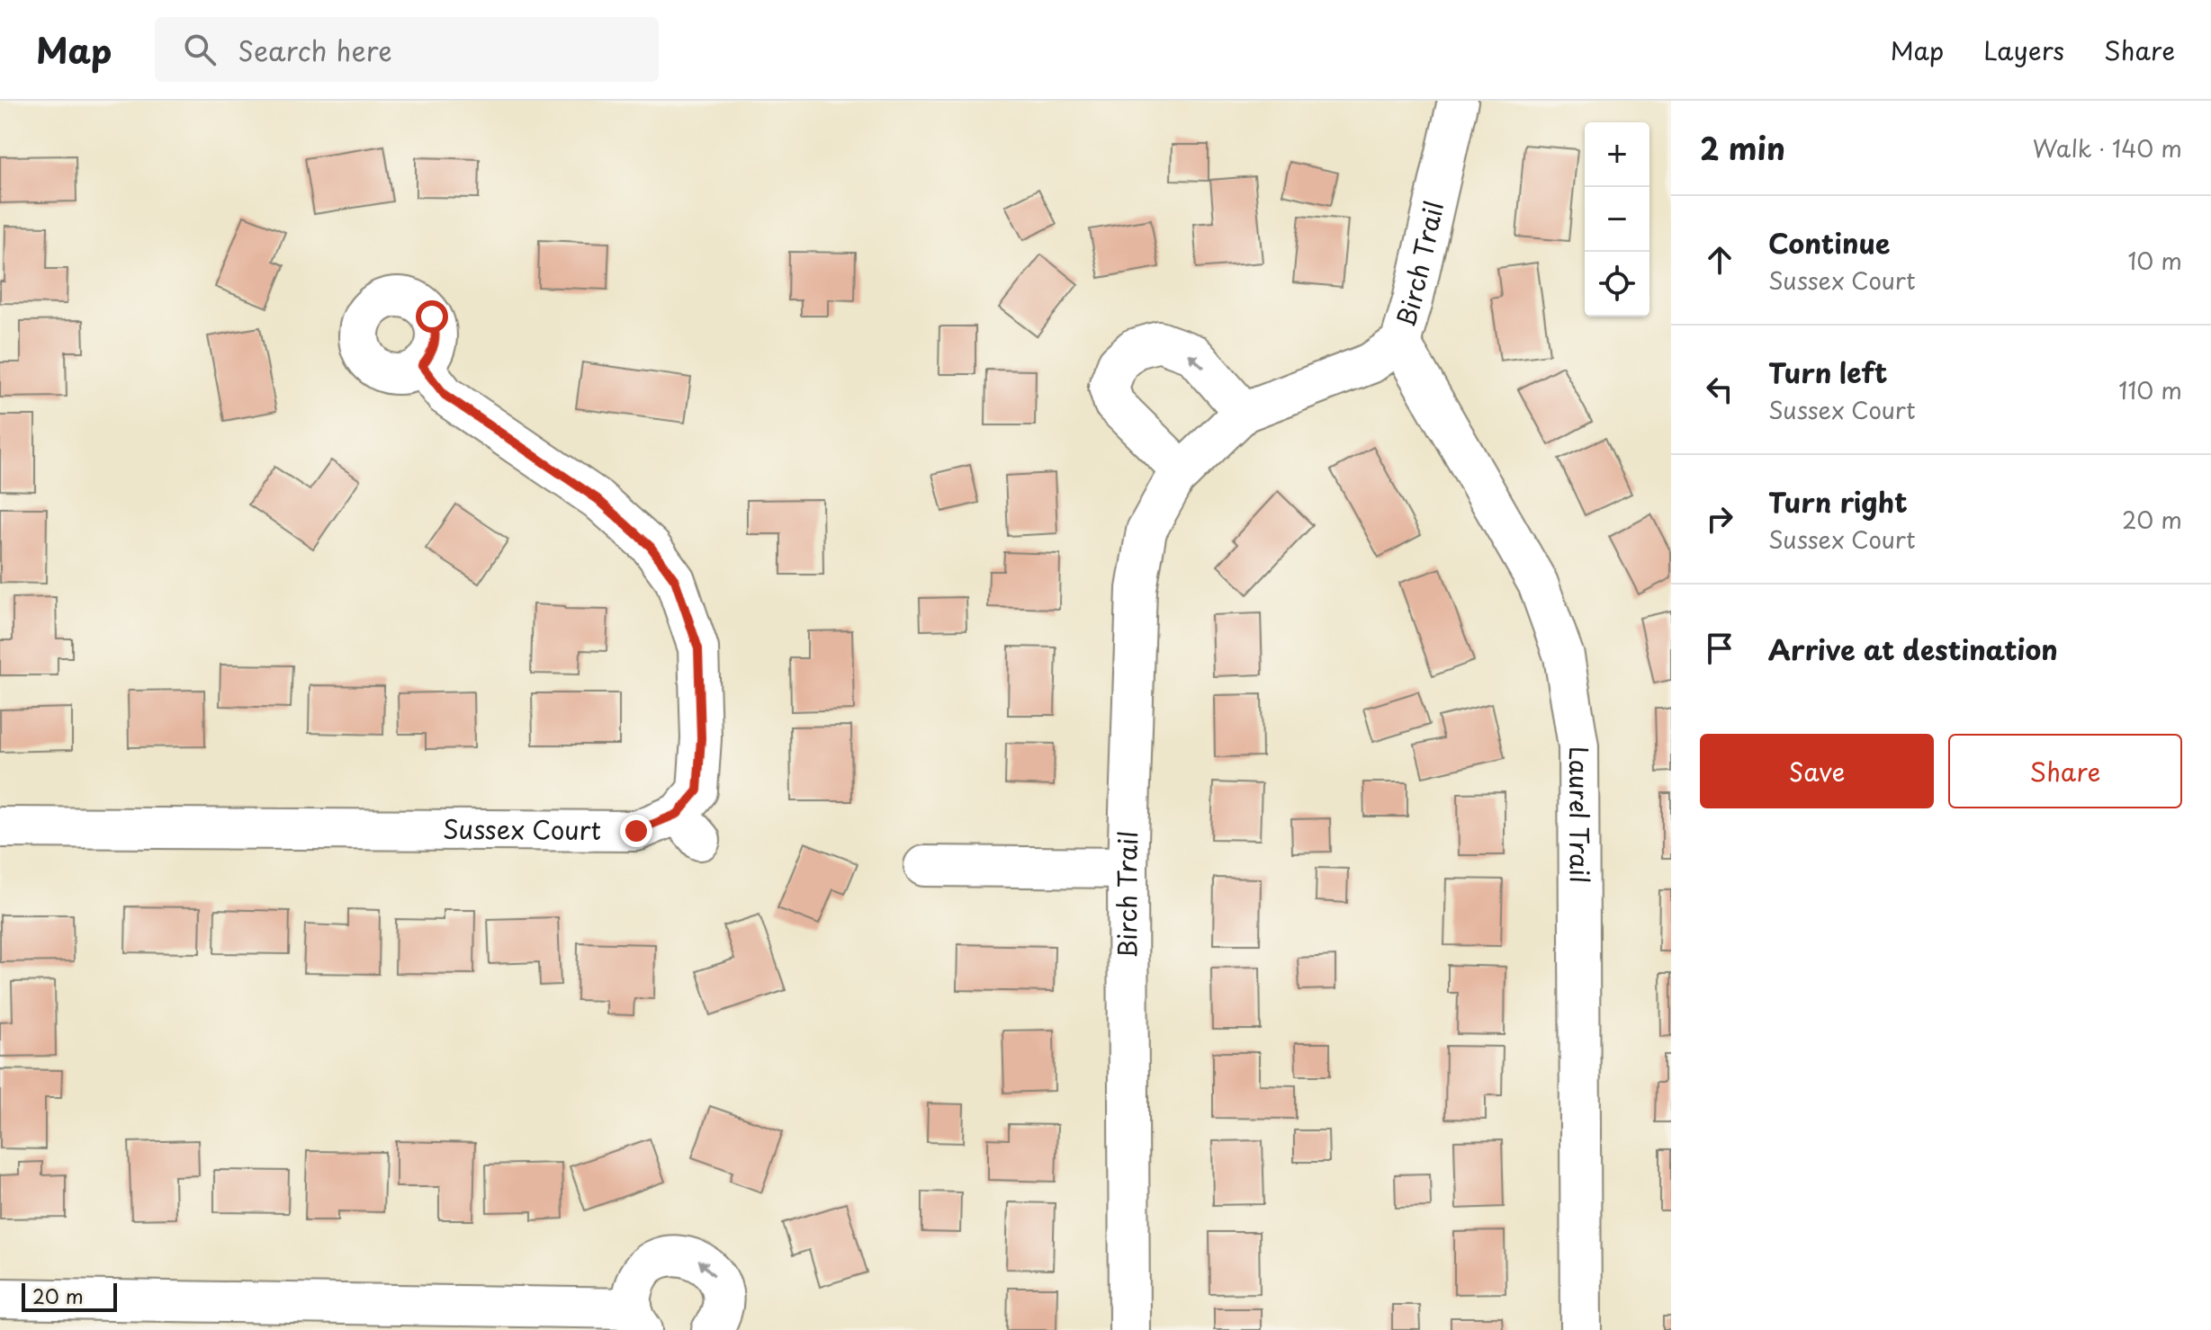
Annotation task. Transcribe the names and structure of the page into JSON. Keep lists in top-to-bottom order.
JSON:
{
  "streets": {
    "street": ["Birch Trail", "Laurel Trail", "Sussex Court"]
  },
  "crossings": [
    ["Birch Trail", "Laurel Trail"]
  ],
  "scale_bar": "20 m",
  "page": {
    "header": "Map",
    "search": "Search here",
    "nav": ["Map", "Layers", "Share"],
    "heading": ["2 min", "Walk · 140 m"],
    "map_buttons": ["+", "−"],
    "list": [
      ["Continue", "Sussex Court", "10 m"],
      ["Turn left", "Sussex Court", "110 m"],
      ["Turn right", "Sussex Court", "20 m"],
      "Arrive at destination"
    ],
    "buttons": ["Save", "Share"],
    "scale": "20 m"
  }
}
